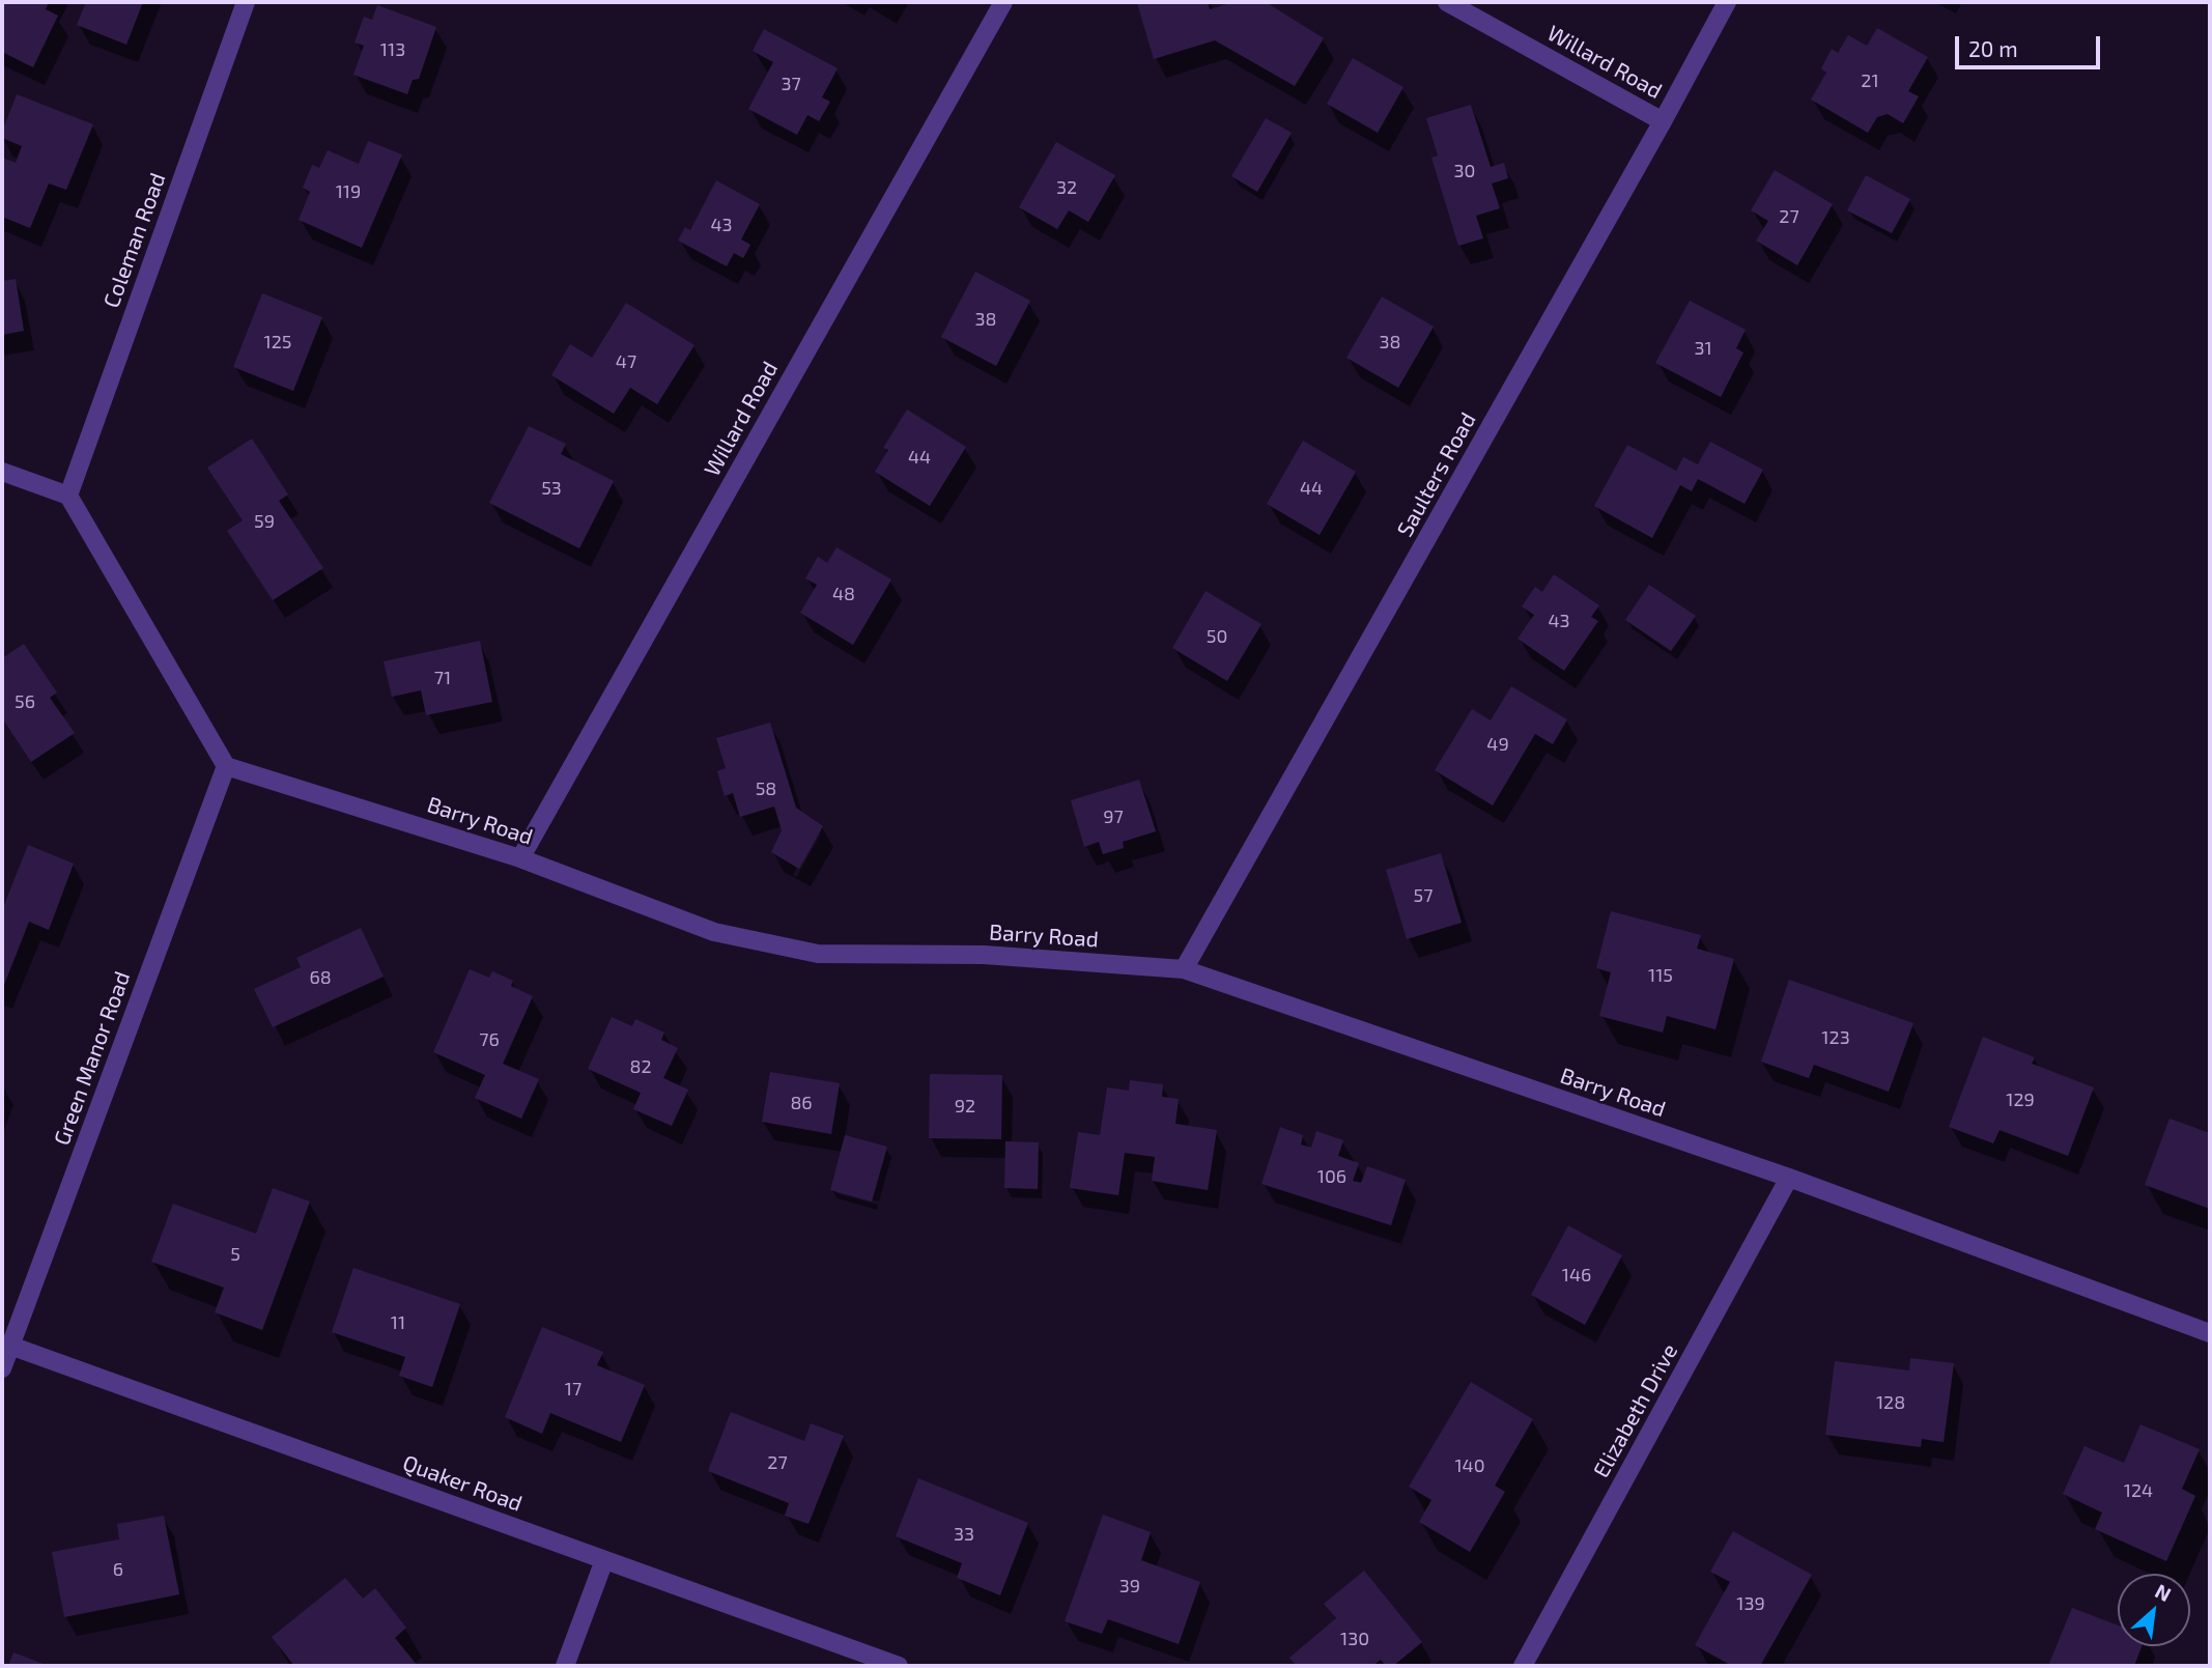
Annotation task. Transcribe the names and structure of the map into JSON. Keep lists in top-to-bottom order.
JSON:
{
  "streets": {
    "street": [
      "Willard Road",
      "Coleman Road",
      "Saulters Road",
      "Barry Road",
      "Green Manor Road",
      "Elizabeth Drive",
      "Quaker Road"
    ]
  },
  "crossings": [
    ["Willard Road", "Saulters Road"],
    ["Willard Road", "Barry Road"],
    ["Saulters Road", "Barry Road"],
    ["Barry Road", "Green Manor Road"],
    ["Barry Road", "Elizabeth Drive"],
    ["Green Manor Road", "Quaker Road"]
  ],
  "house_numbers": [
    "113",
    "21",
    "37",
    "30",
    "32",
    "119",
    "27",
    "43",
    "38",
    "125",
    "38",
    "31",
    "47",
    "44",
    "53",
    "44",
    "59",
    "48",
    "43",
    "50",
    "71",
    "56",
    "49",
    "58",
    "97",
    "57",
    "115",
    "68",
    "123",
    "76",
    "82",
    "129",
    "86",
    "92",
    "106",
    "5",
    "146",
    "11",
    "17",
    "128",
    "27",
    "140",
    "124",
    "33",
    "6",
    "39",
    "139",
    "130"
  ],
  "scale_bar": "20 m",
  "north": "top right"
}
